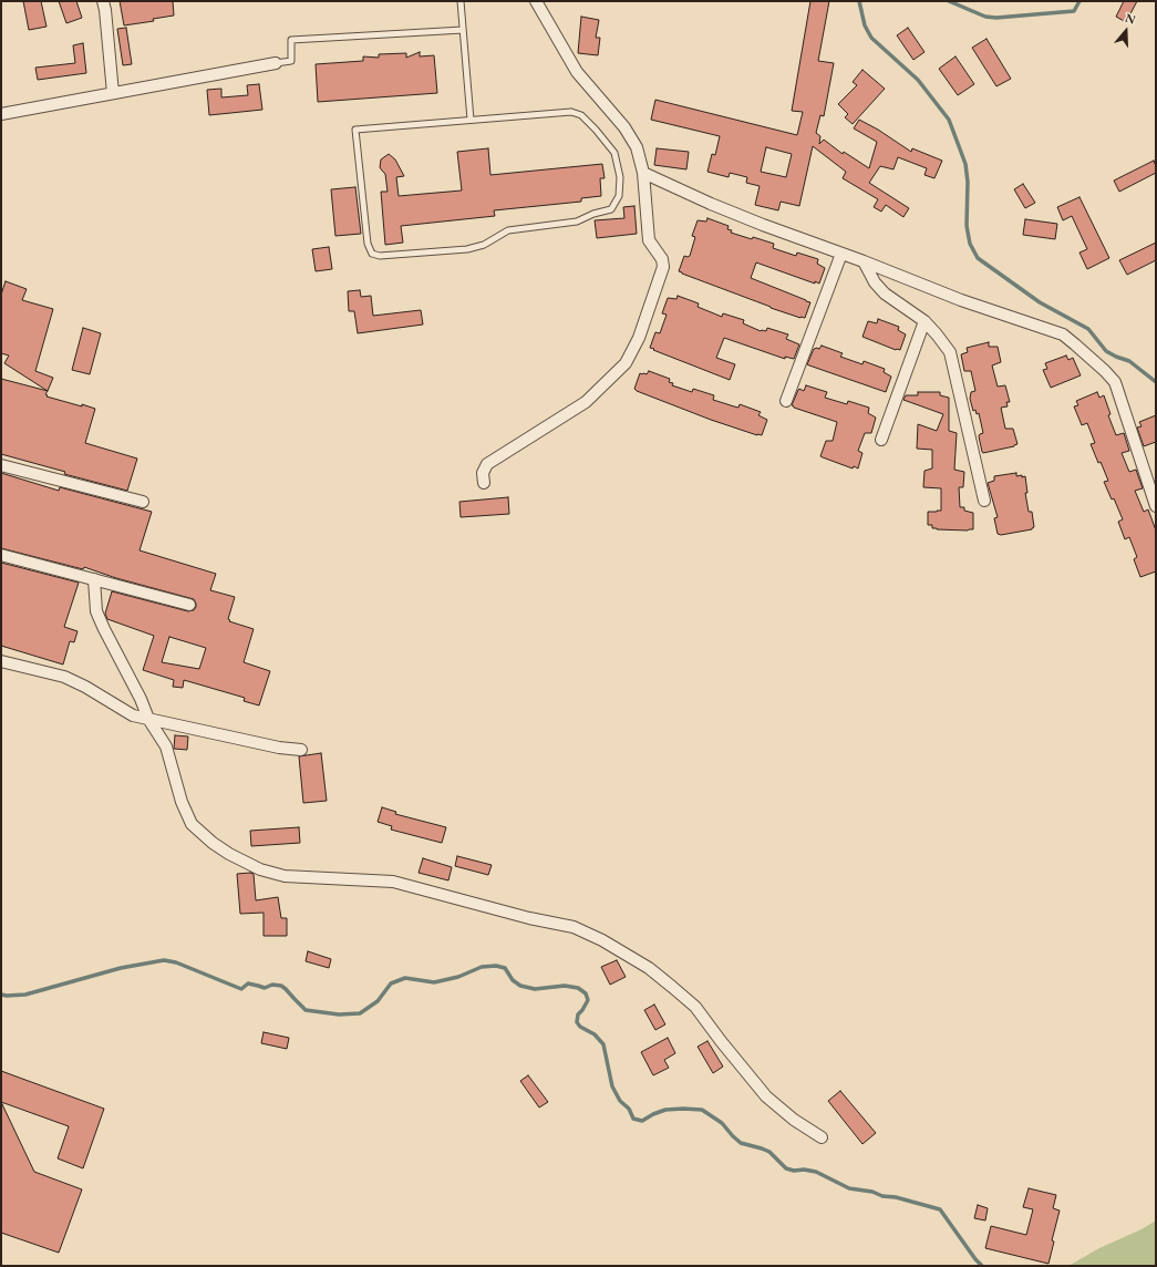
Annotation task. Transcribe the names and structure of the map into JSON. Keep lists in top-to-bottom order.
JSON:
{
  "north": "top"
}
